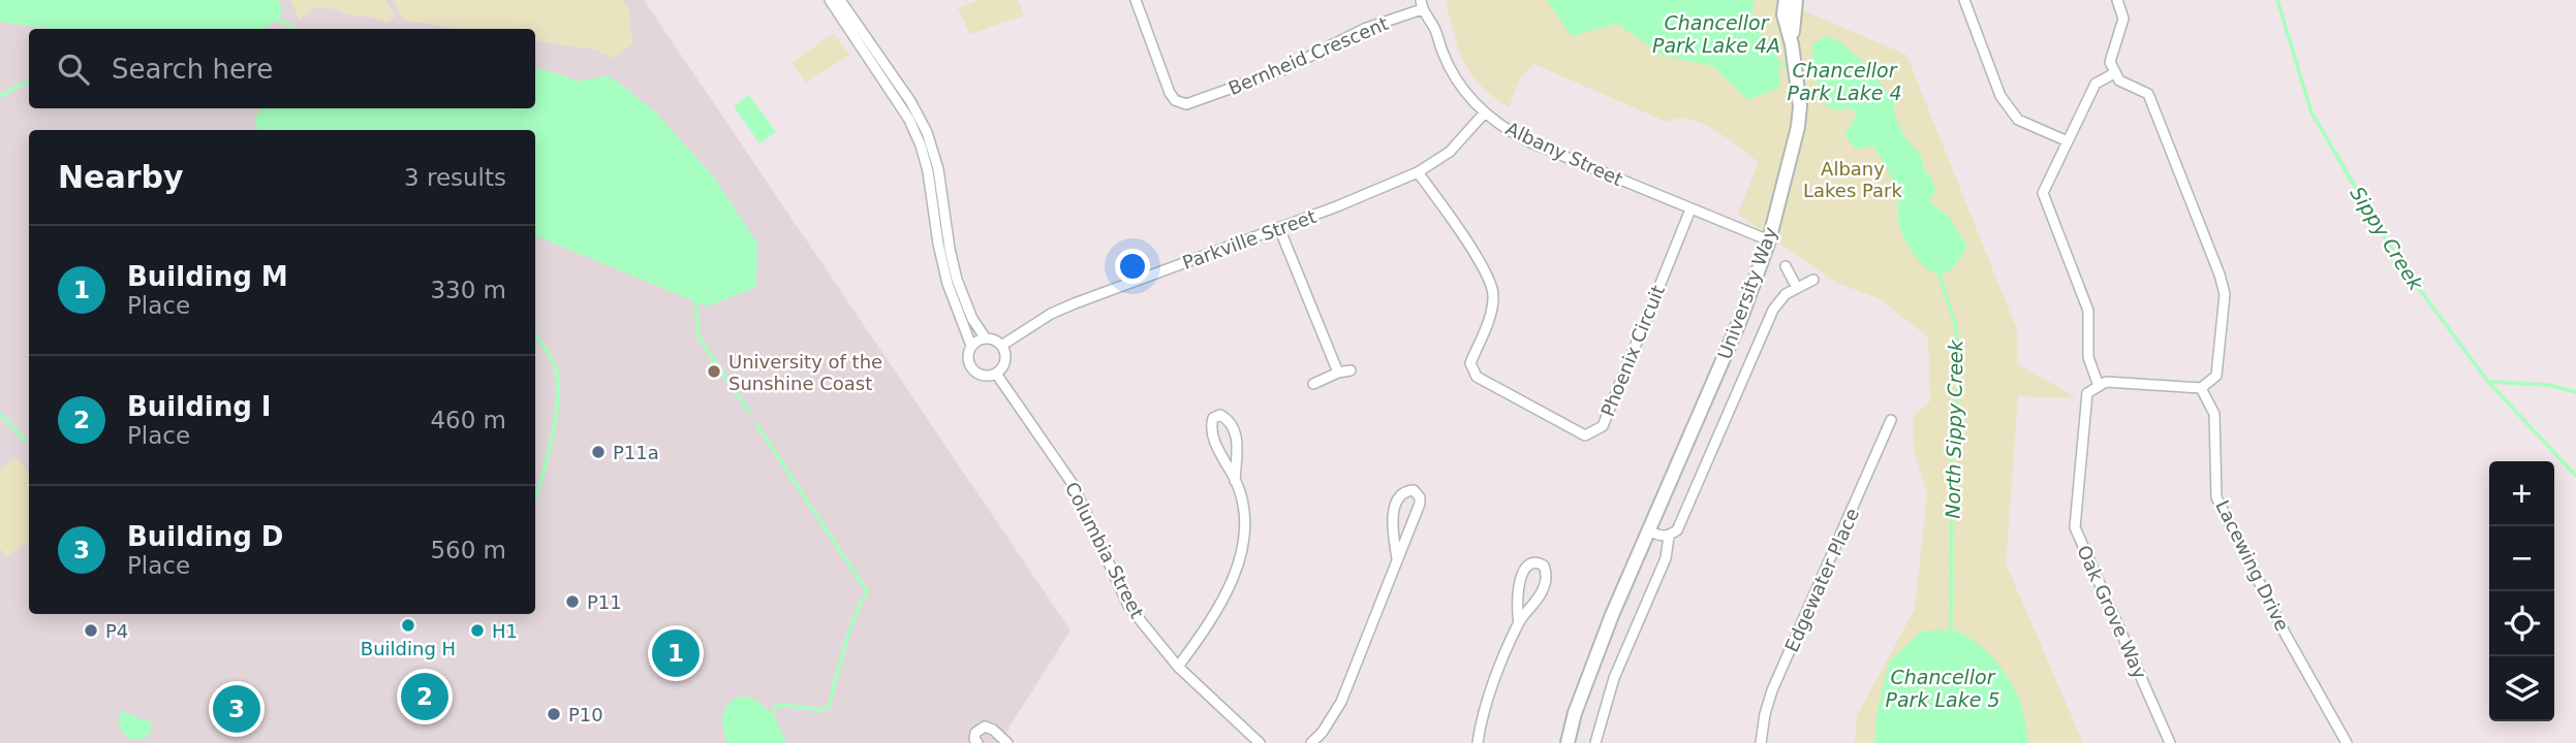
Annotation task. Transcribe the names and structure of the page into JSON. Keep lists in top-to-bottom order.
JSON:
{
  "streets": {
    "street": [
      "Bernheid Crescent",
      "Albany Street",
      "Parkville Street",
      "University Way",
      "Phoenix Circuit",
      "Columbia Street",
      "Lacewing Drive",
      "Edgewater Place",
      "Oak Grove Way"
    ]
  },
  "crossings": [
    ["Bernheid Crescent", "Albany Street"],
    ["Albany Street", "Parkville Street"],
    ["Albany Street", "University Way"],
    ["Albany Street", "Phoenix Circuit"],
    ["Parkville Street", "Phoenix Circuit"],
    ["Parkville Street", "Columbia Street"]
  ],
  "water": [
    "Chancellor Park Lake 4A",
    "Chancellor Park Lake 4",
    "Sippy Creek",
    "North Sippy Creek",
    "Chancellor Park Lake 5"
  ],
  "parks": ["Albany Lakes Park"],
  "places": [
    "University of the Sunshine Coast",
    "P11a",
    "P11",
    "Building H",
    "P4",
    "H1",
    "P10"
  ],
  "page": {
    "search": "Search here",
    "heading": ["Nearby", "3 results"],
    "list": [
      {
        "mark": "1",
        "name": "Building M",
        "note": "Place",
        "value": "330 m"
      },
      {
        "mark": "2",
        "name": "Building I",
        "note": "Place",
        "value": "460 m"
      },
      {
        "mark": "3",
        "name": "Building D",
        "note": "Place",
        "value": "560 m"
      }
    ],
    "map_buttons": ["+", "−"],
    "pins": ["1", "2", "3"]
  }
}
